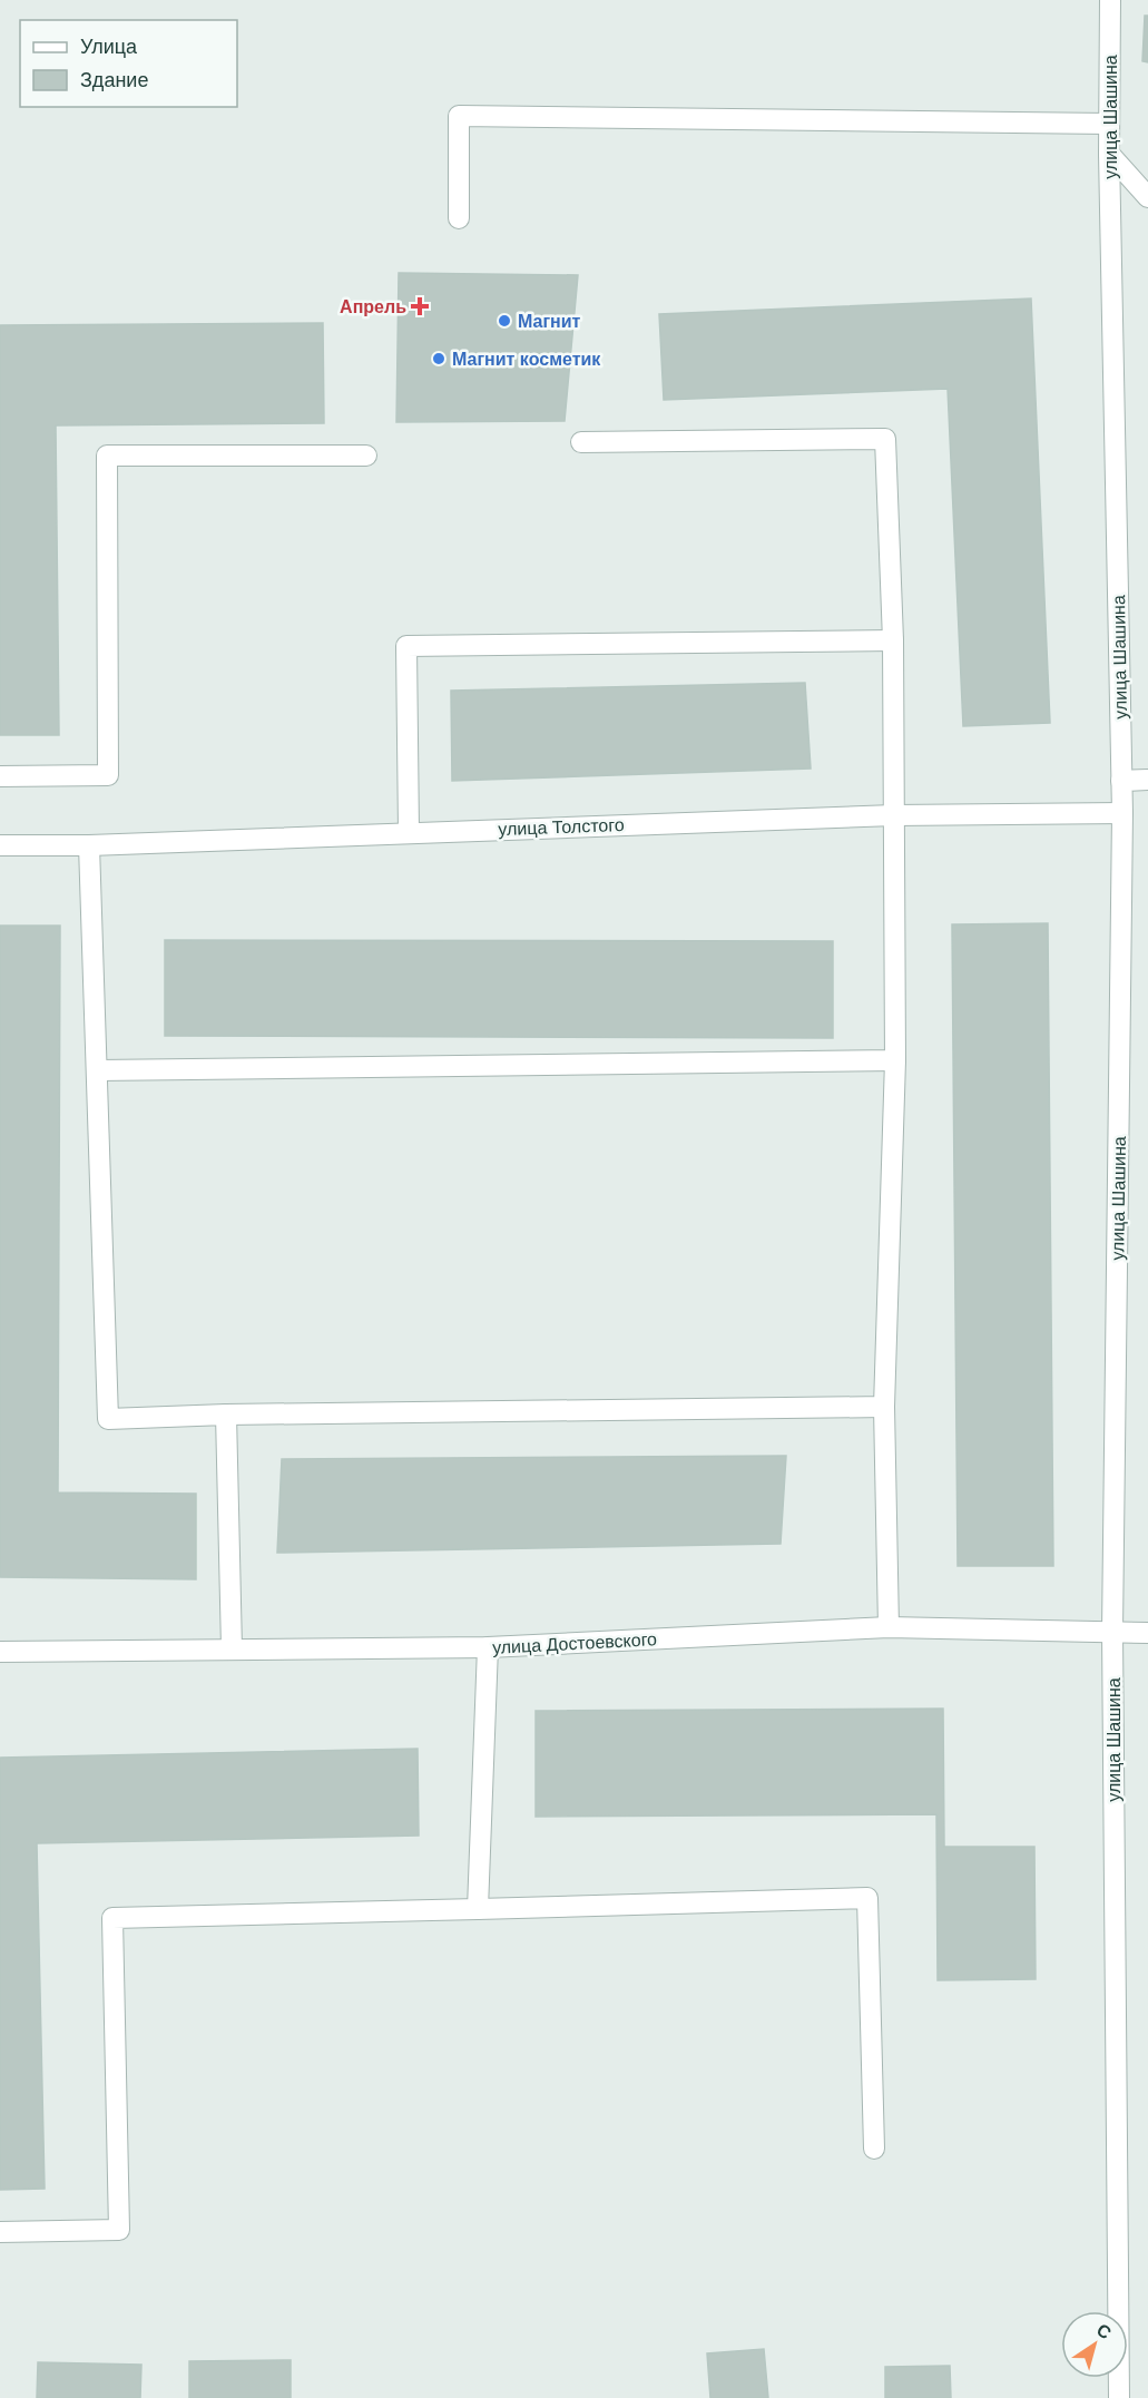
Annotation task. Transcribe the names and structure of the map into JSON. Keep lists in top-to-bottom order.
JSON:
{
  "streets": {
    "street": ["улица Шашина", "улица Толстого", "улица Достоевского"]
  },
  "crossings": [
    ["улица Шашина", "улица Толстого"],
    ["улица Шашина", "улица Достоевского"]
  ],
  "places": {
    "health": ["Апрель"],
    "other": ["Магнит", "Магнит косметик"]
  },
  "legend": ["Улица", "Здание"],
  "north": "top right"
}
